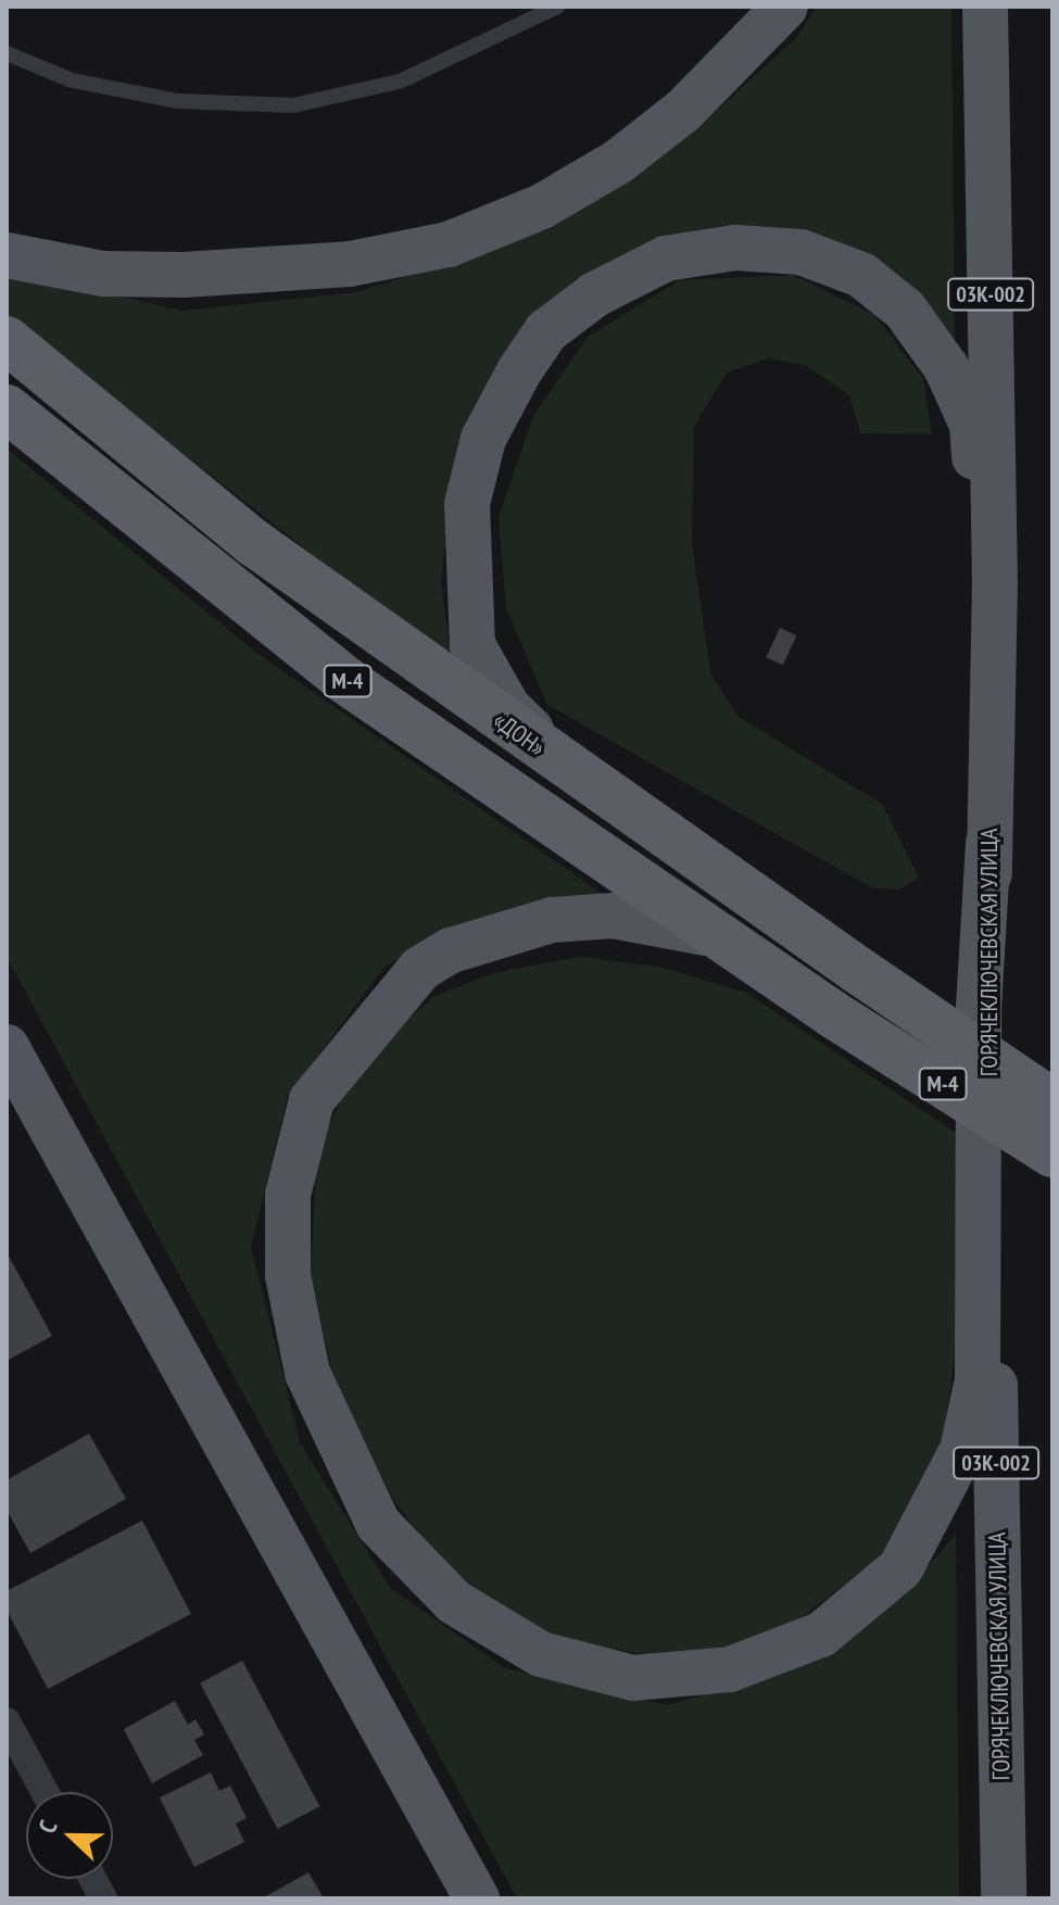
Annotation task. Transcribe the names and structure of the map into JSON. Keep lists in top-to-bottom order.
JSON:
{
  "streets": {
    "highway": ["М-4", "«ДОН»"],
    "main road": ["03К-002", "ГОРЯЧЕКЛЮЧЕВСКАЯ УЛИЦА"]
  },
  "north": "left"
}
